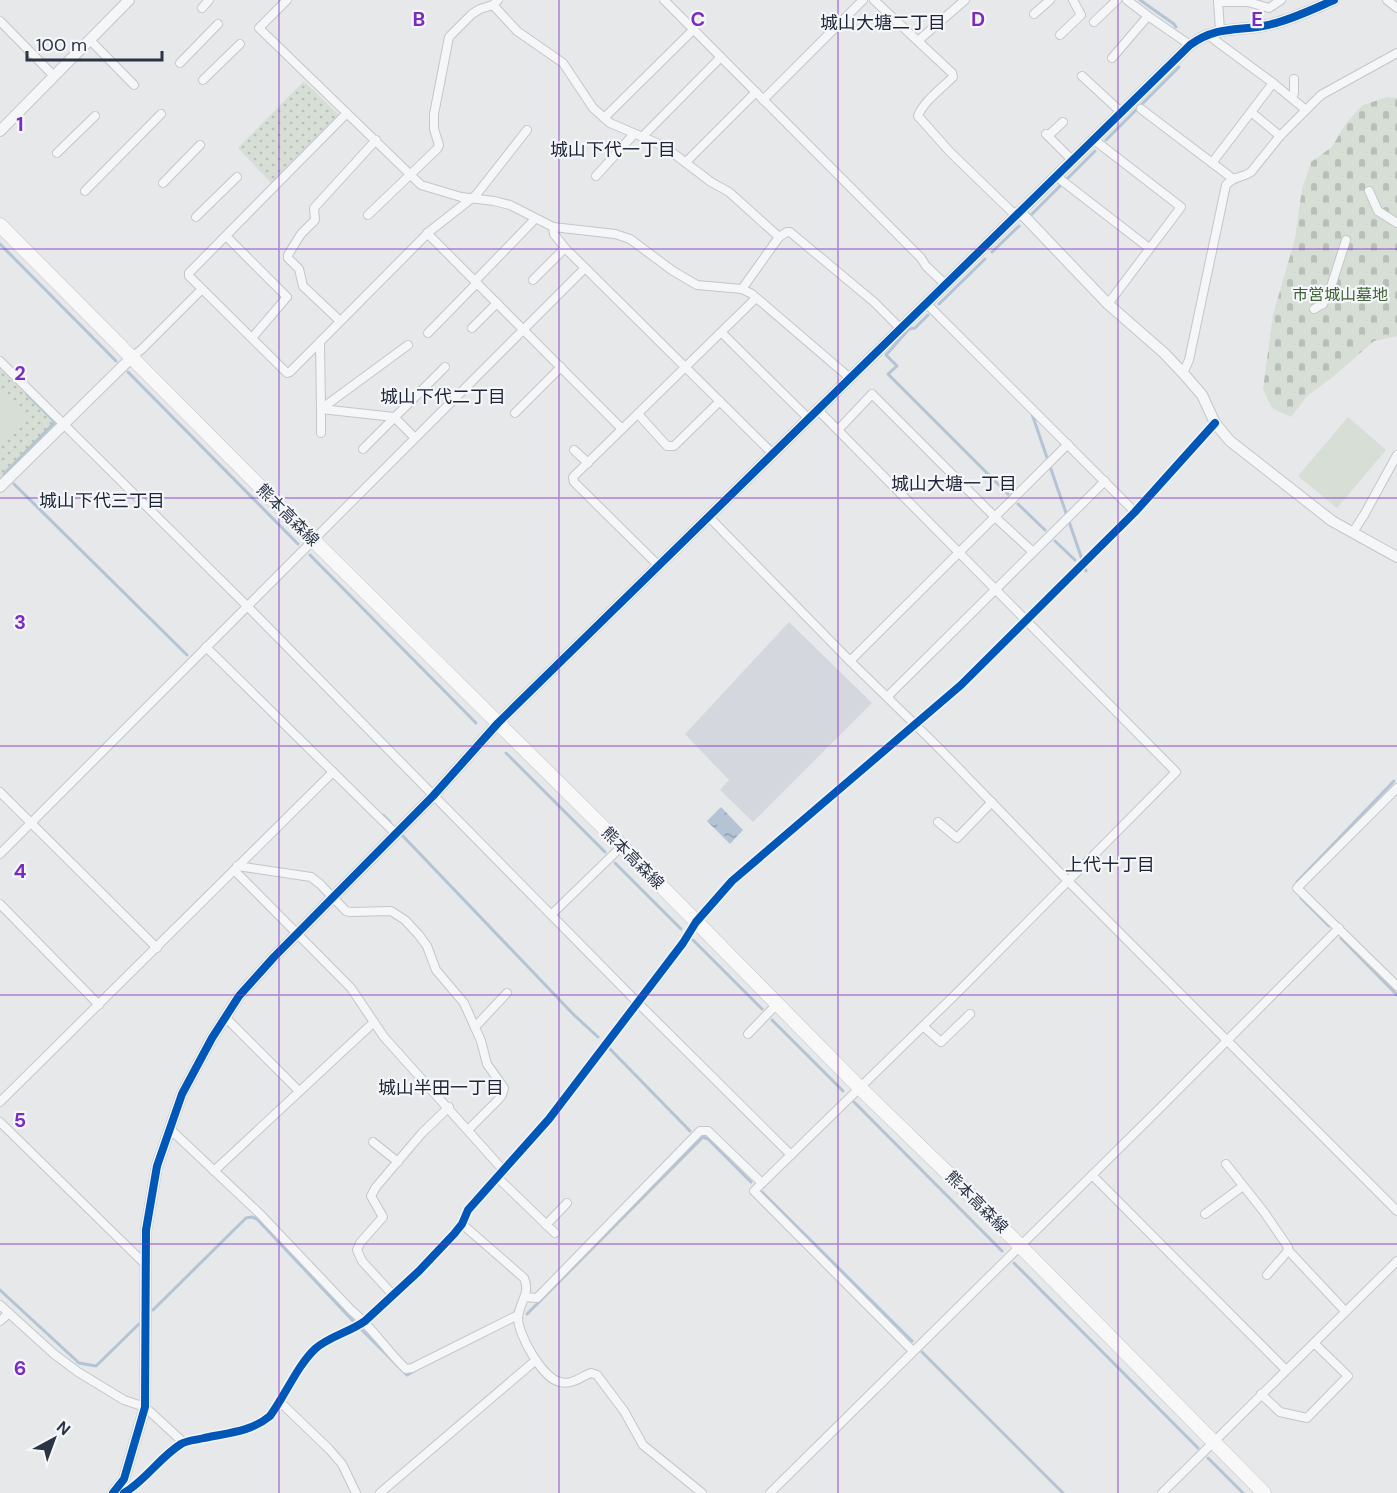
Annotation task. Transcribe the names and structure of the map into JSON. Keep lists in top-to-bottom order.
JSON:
{
  "streets": {
    "main road": ["熊本高森線"]
  },
  "districts": [
    "城山大塘二丁目",
    "城山下代一丁目",
    "城山下代二丁目",
    "城山大塘一丁目",
    "城山下代三丁目",
    "上代十丁目",
    "城山半田一丁目"
  ],
  "parks": ["市営城山墓地"],
  "scale_bar": "100 m",
  "north": "top right",
  "grid": {
    "columns": [
      "B",
      "C",
      "D",
      "E"
    ],
    "rows": [
      "1",
      "2",
      "3",
      "4",
      "5",
      "6"
    ]
  }
}
